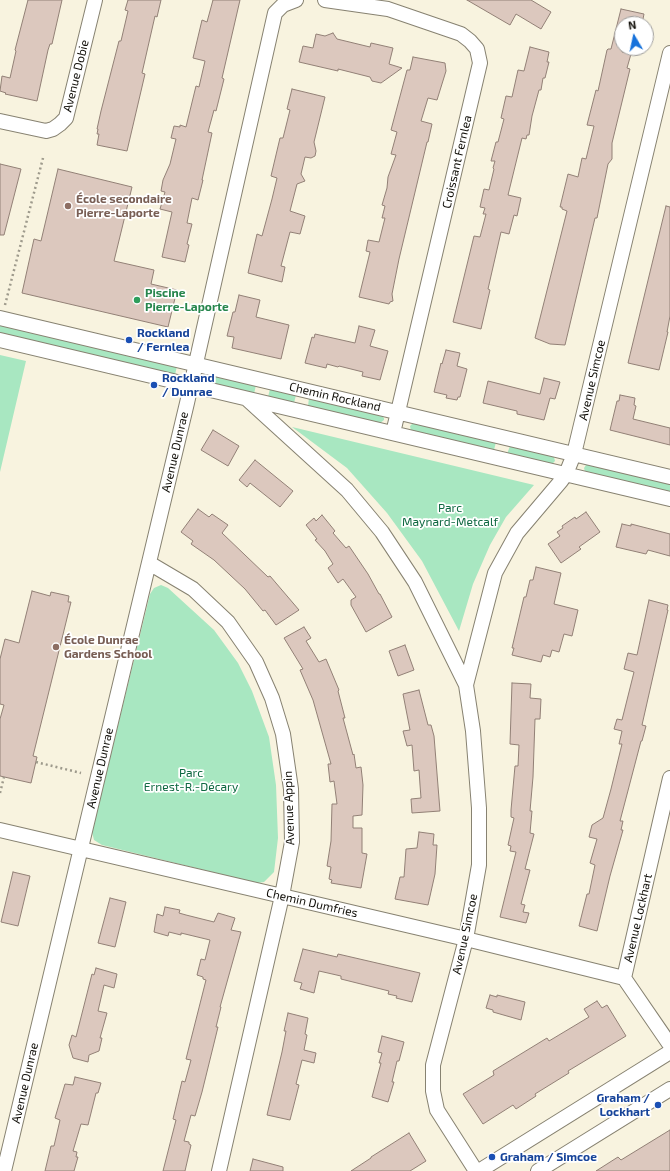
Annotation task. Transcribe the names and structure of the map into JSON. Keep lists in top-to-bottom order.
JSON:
{
  "streets": {
    "street": [
      "Avenue Dobie",
      "Croissant Fernlea",
      "Avenue Simcoe",
      "Chemin Rockland",
      "Avenue Dunrae",
      "Avenue Appin",
      "Chemin Dumfries",
      "Avenue Lockhart"
    ]
  },
  "crossings": [
    ["Croissant Fernlea", "Chemin Rockland"],
    ["Avenue Simcoe", "Chemin Rockland"],
    ["Avenue Simcoe", "Chemin Dumfries"],
    ["Chemin Rockland", "Avenue Dunrae"],
    ["Avenue Dunrae", "Avenue Appin"],
    ["Avenue Dunrae", "Chemin Dumfries"],
    ["Avenue Appin", "Chemin Dumfries"],
    ["Chemin Dumfries", "Avenue Lockhart"]
  ],
  "parks": ["Parc Maynard-Metcalf", "Parc Ernest-R.-Décary"],
  "places": [
    "École secondaire Pierre-Laporte",
    "Piscine Pierre-Laporte",
    "Rockland / Fernlea",
    "Rockland / Dunrae",
    "École Dunrae Gardens School",
    "Graham / Lockhart",
    "Graham / Simcoe"
  ],
  "north": "top"
}
